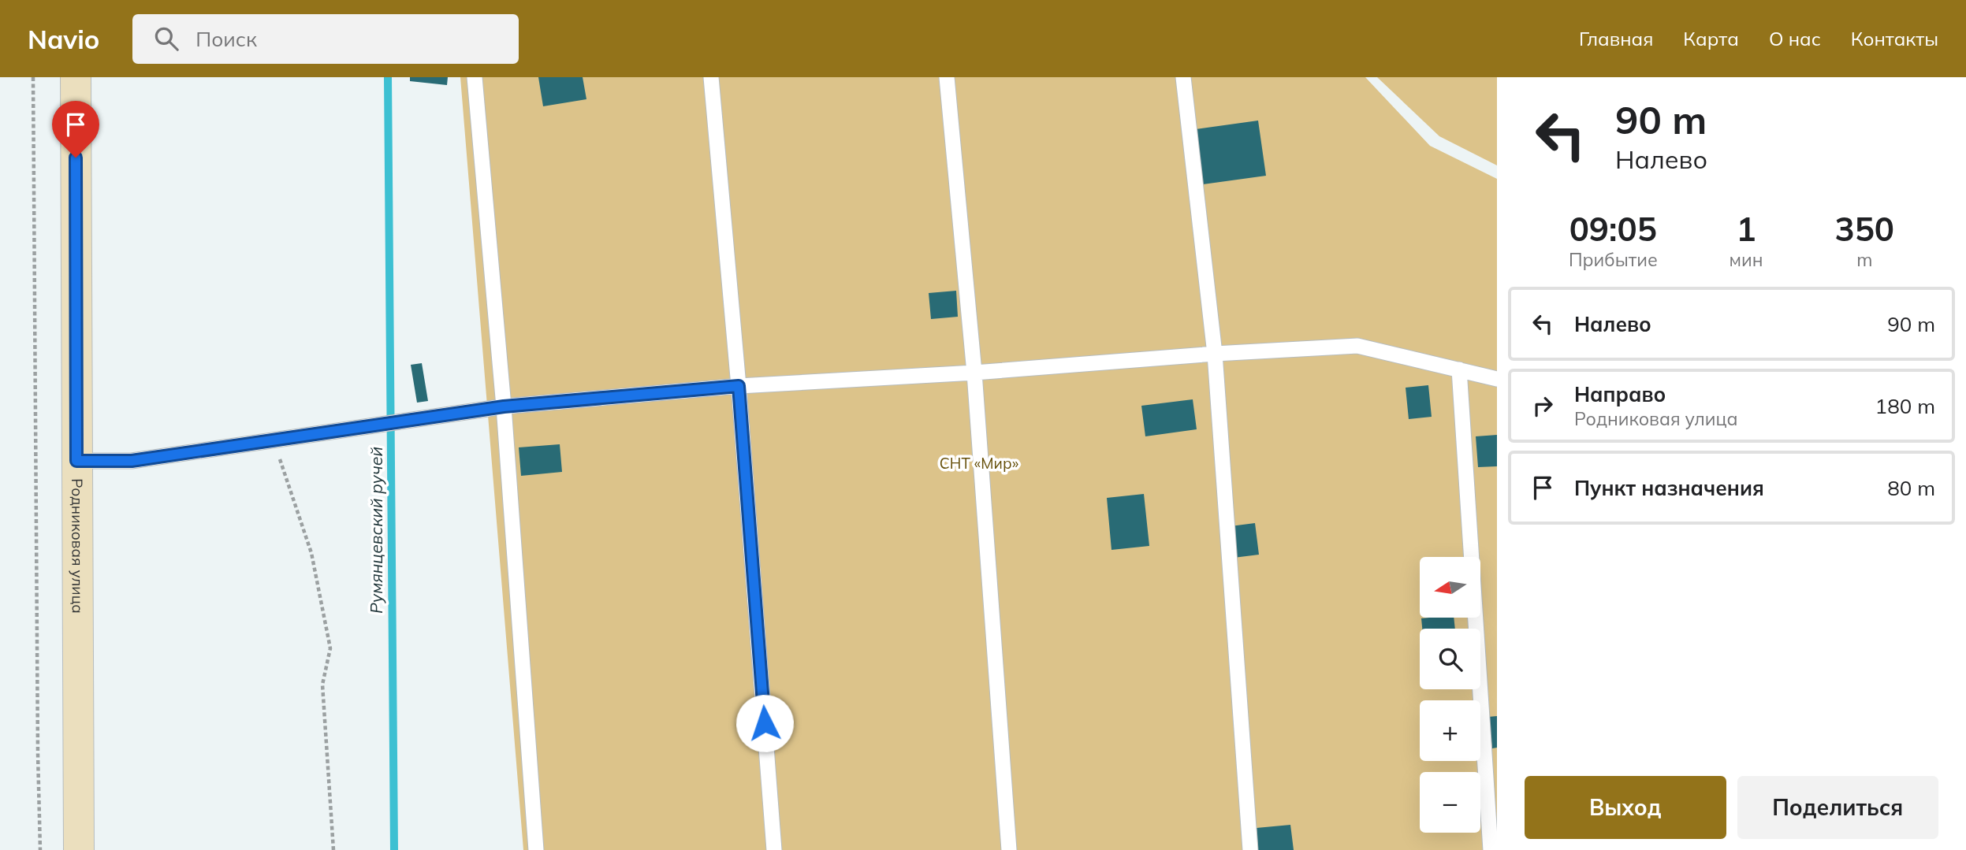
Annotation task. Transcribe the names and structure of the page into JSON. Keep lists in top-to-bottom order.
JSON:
{
  "streets": {
    "main road": ["Родниковая улица"]
  },
  "water": ["Румянцевский ручей"],
  "parks": ["СНТ «Мир»"],
  "north": "left",
  "page": {
    "header": "Navio",
    "search": "Поиск",
    "nav": [
      "Главная",
      "Карта",
      "О нас",
      "Контакты"
    ],
    "turn": ["90 m", "Налево"],
    "eta": [
      "09:05",
      "Прибытие",
      "1",
      "мин",
      "350",
      "m"
    ],
    "list": [
      {
        "name": "Налево",
        "value": "90 m"
      },
      {
        "name": "Направо",
        "note": "Родниковая улица",
        "value": "180 m"
      },
      {
        "name": "Пункт назначения",
        "value": "80 m"
      }
    ],
    "map_buttons": ["+", "−"],
    "buttons": ["Выход", "Поделиться"]
  }
}
